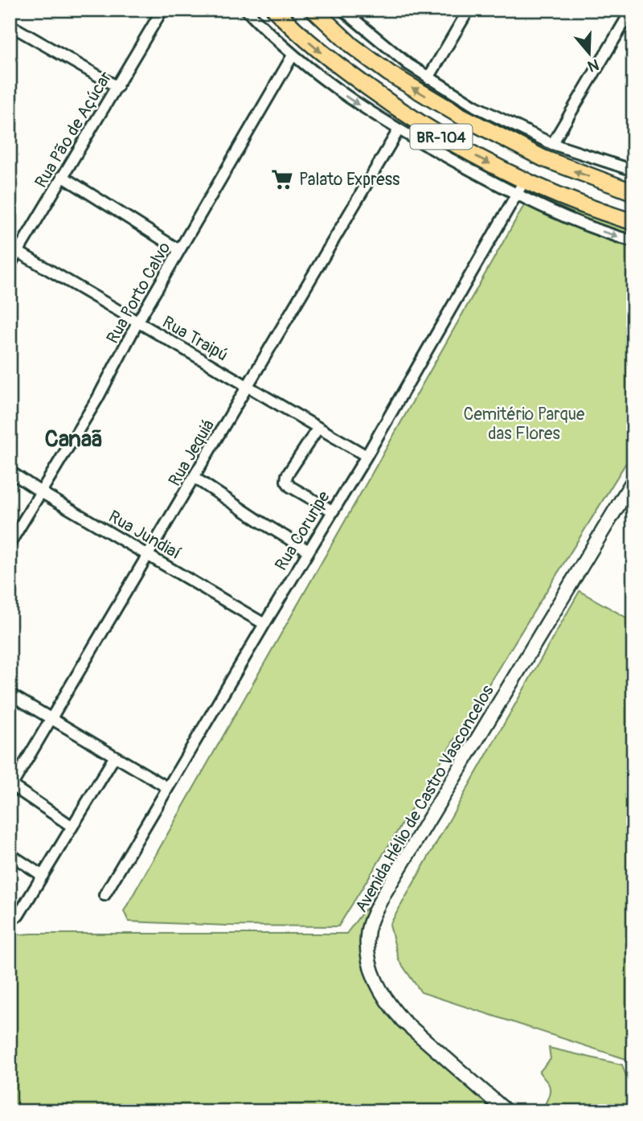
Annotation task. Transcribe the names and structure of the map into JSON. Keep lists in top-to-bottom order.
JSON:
{
  "streets": {
    "highway": ["BR-104"],
    "street": [
      "Rua Pão de Açúcar",
      "Rua Porto Calvo",
      "Rua Traipú",
      "Rua Jequiá",
      "Rua Coruripe",
      "Rua Jundiaí",
      "Avenida Hélio de Castro Vasconcelos"
    ]
  },
  "crossings": [
    ["Rua Pão de Açúcar", "Rua Traipú"],
    ["BR-104", "Rua Coruripe"],
    ["Rua Porto Calvo", "Rua Traipú"],
    ["Rua Porto Calvo", "Rua Jundiaí"],
    ["Rua Traipú", "Rua Jequiá"],
    ["Rua Traipú", "Rua Coruripe"],
    ["Rua Jequiá", "Rua Jundiaí"],
    ["Rua Coruripe", "Rua Jundiaí"]
  ],
  "districts": ["Canaã"],
  "parks": ["Cemitério Parque das Flores"],
  "places": {
    "supermarket": ["Palato Express"]
  },
  "north": "bottom"
}
